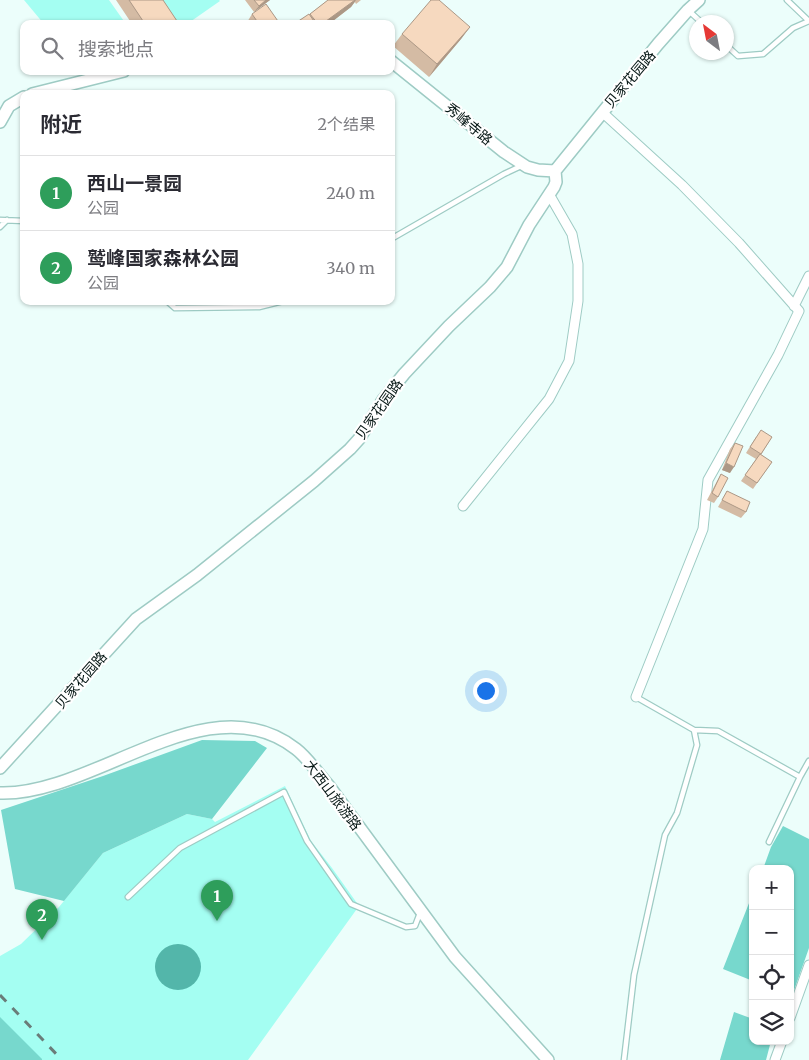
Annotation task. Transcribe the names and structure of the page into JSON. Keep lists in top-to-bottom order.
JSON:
{
  "streets": {
    "street": ["贝家花园路", "秀峰寺路", "大西山旅游路"]
  },
  "crossings": [
    ["贝家花园路", "秀峰寺路"]
  ],
  "north": "top left",
  "page": {
    "search": "搜索地点",
    "heading": ["附近", "2个结果"],
    "list": [
      {
        "mark": "1",
        "name": "西山一景园",
        "note": "公园",
        "value": "240 m"
      },
      {
        "mark": "2",
        "name": "鹫峰国家森林公园",
        "note": "公园",
        "value": "340 m"
      }
    ],
    "map_buttons": ["+", "−"],
    "pins": ["1", "2"]
  }
}
